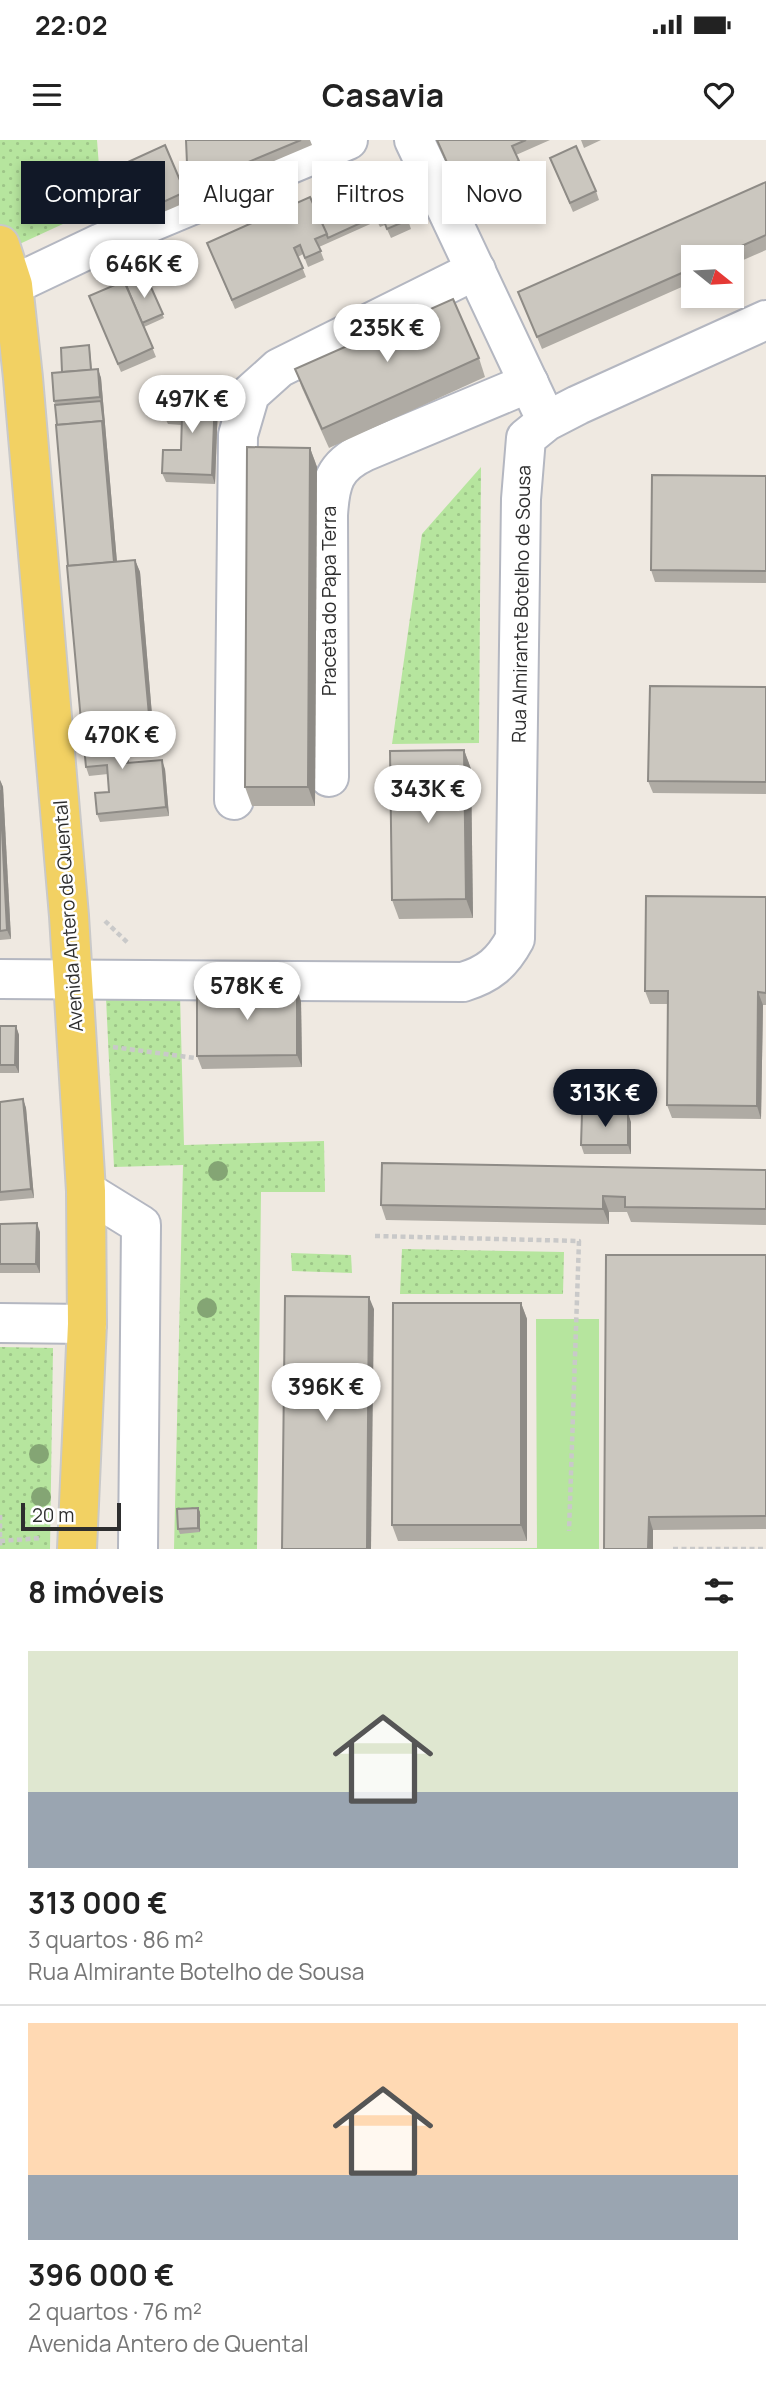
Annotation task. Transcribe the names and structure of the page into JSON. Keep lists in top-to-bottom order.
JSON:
{
  "streets": {
    "main road": ["Avenida Antero de Quental"],
    "street": ["Praceta do Papa Terra", "Rua Almirante Botelho de Sousa"]
  },
  "crossings": [
    ["Rua Almirante Botelho de Sousa", "Avenida Antero de Quental"]
  ],
  "scale_bar": "20 m",
  "north": "right",
  "page": {
    "status": "22:02",
    "header": "Casavia",
    "chip": [
      "Comprar",
      "Alugar",
      "Filtros",
      "Novo"
    ],
    "price": [
      "646K €",
      "235K €",
      "497K €",
      "470K €",
      "343K €",
      "578K €",
      "313K €",
      "396K €"
    ],
    "scale": "20 m",
    "heading": "8 imóveis",
    "list": [
      {
        "name": "313 000 €",
        "note": "3 quartos · 86 m² · Rua Almirante Botelho de Sousa"
      },
      {
        "name": "396 000 €",
        "note": "2 quartos · 76 m² · Avenida Antero de Quental"
      }
    ]
  }
}
